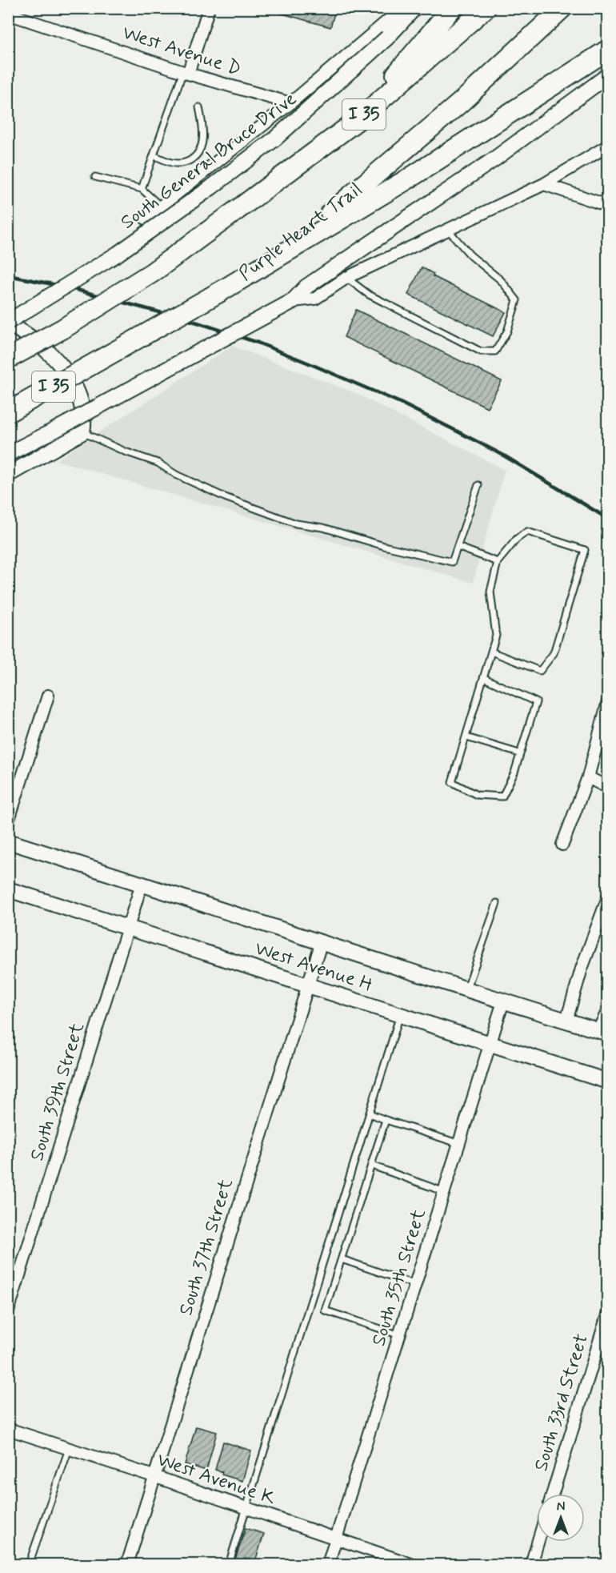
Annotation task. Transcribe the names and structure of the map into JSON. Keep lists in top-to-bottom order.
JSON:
{
  "streets": {
    "highway": ["I 35", "Purple Heart Trail"],
    "main road": ["South General Bruce Drive", "West Avenue H"],
    "street": [
      "West Avenue D",
      "South 39th Street",
      "South 37th Street",
      "South 35th Street",
      "South 33rd Street",
      "West Avenue K"
    ]
  },
  "crossings": [
    ["West Avenue D", "South General Bruce Drive"],
    ["West Avenue H", "South 39th Street"],
    ["West Avenue H", "South 37th Street"],
    ["West Avenue H", "South 35th Street"],
    ["South 37th Street", "West Avenue K"],
    ["South 35th Street", "West Avenue K"]
  ],
  "north": "top"
}
